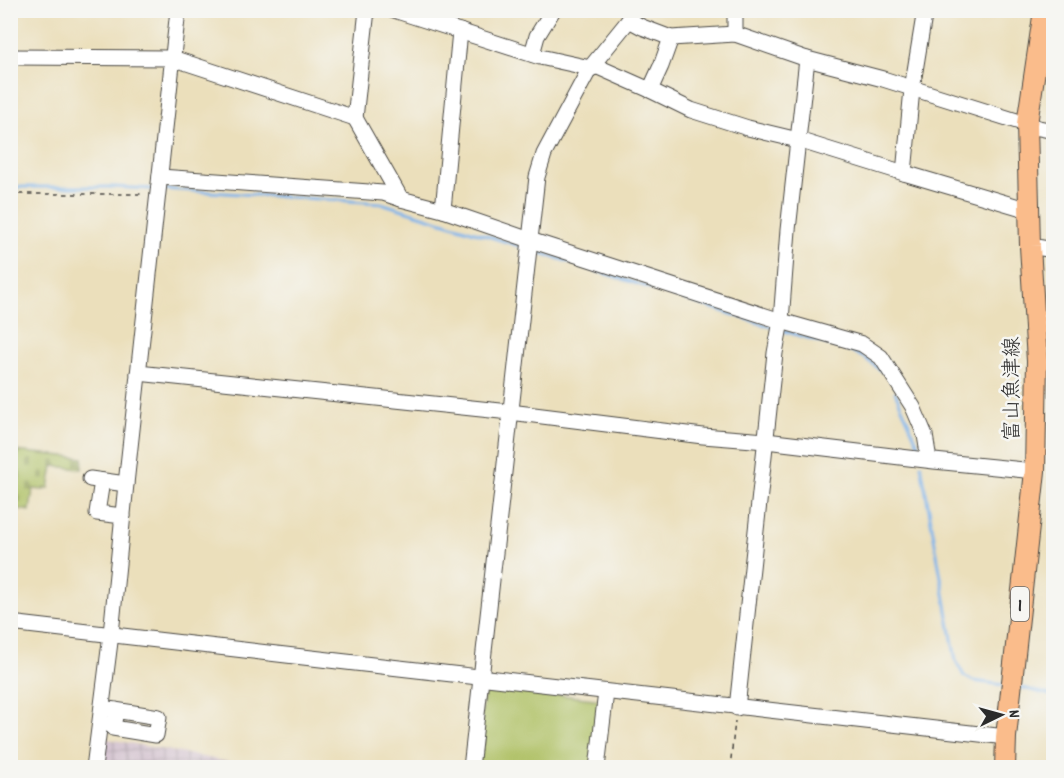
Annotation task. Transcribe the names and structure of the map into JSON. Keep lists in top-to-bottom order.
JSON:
{
  "streets": {
    "main road": ["富山魚津線", "1"]
  },
  "north": "right"
}
